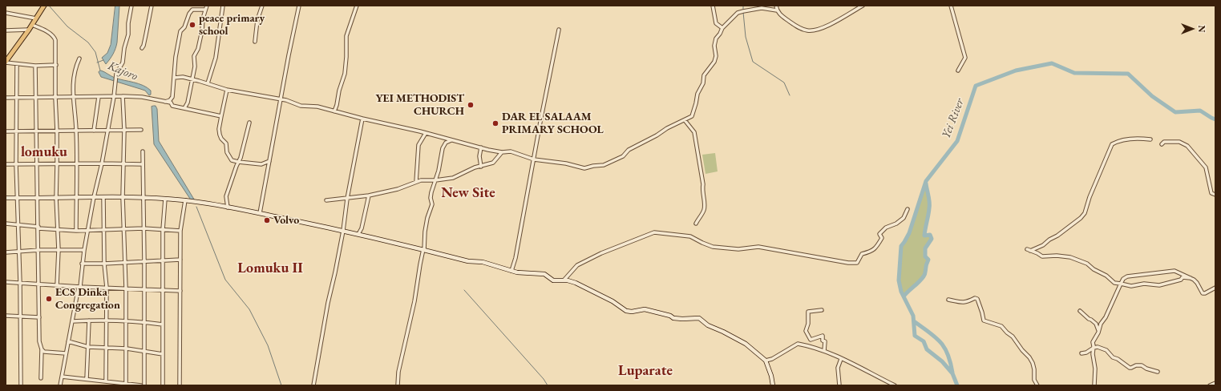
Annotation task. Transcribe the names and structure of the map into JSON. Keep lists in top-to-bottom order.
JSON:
{
  "districts": [
    "lomuku",
    "New Site",
    "Lomuku II",
    "Luparate"
  ],
  "water": ["Kajoro", "Yei River"],
  "places": [
    "peace primary school",
    "YEI METHODIST CHURCH",
    "DAR EL SALAAM PRIMARY SCHOOL",
    "Volvo",
    "ECS Dinka Congregation"
  ],
  "north": "right"
}
